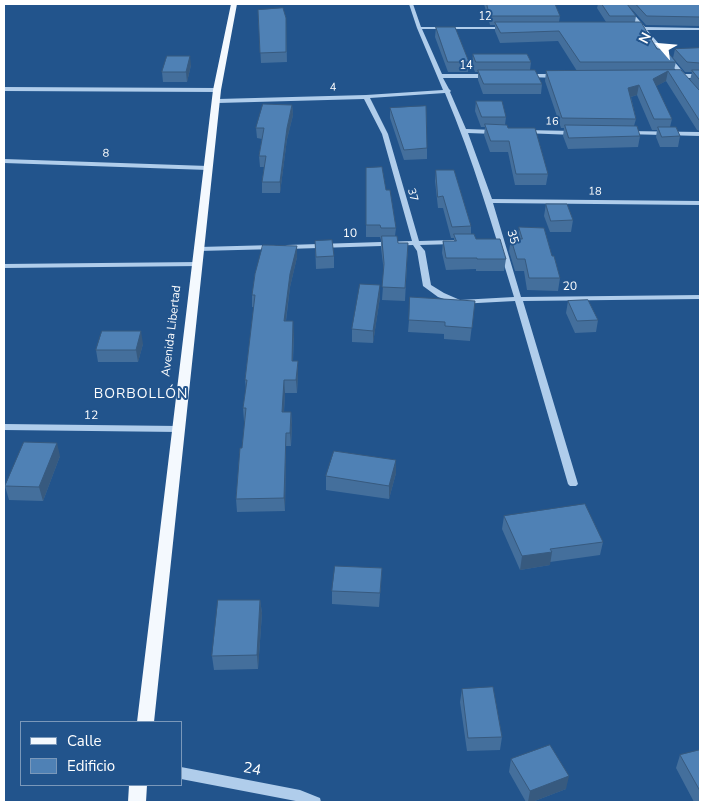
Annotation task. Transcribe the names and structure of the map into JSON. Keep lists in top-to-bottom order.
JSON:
{
  "streets": {
    "main road": ["Avenida Libertad"],
    "street": [
      "12",
      "14",
      "4",
      "16",
      "8",
      "18",
      "37",
      "10",
      "35",
      "20",
      "24"
    ]
  },
  "crossings": [
    ["12", "35"],
    ["12", "Avenida Libertad"],
    ["14", "35"],
    ["4", "37"],
    ["4", "35"],
    ["4", "Avenida Libertad"],
    ["8", "Avenida Libertad"],
    ["18", "35"],
    ["37", "10"],
    ["37", "20"],
    ["10", "Avenida Libertad"],
    ["35", "20"]
  ],
  "districts": ["BORBOLLÓN"],
  "legend": ["Calle", "Edificio"],
  "north": "top left"
}
